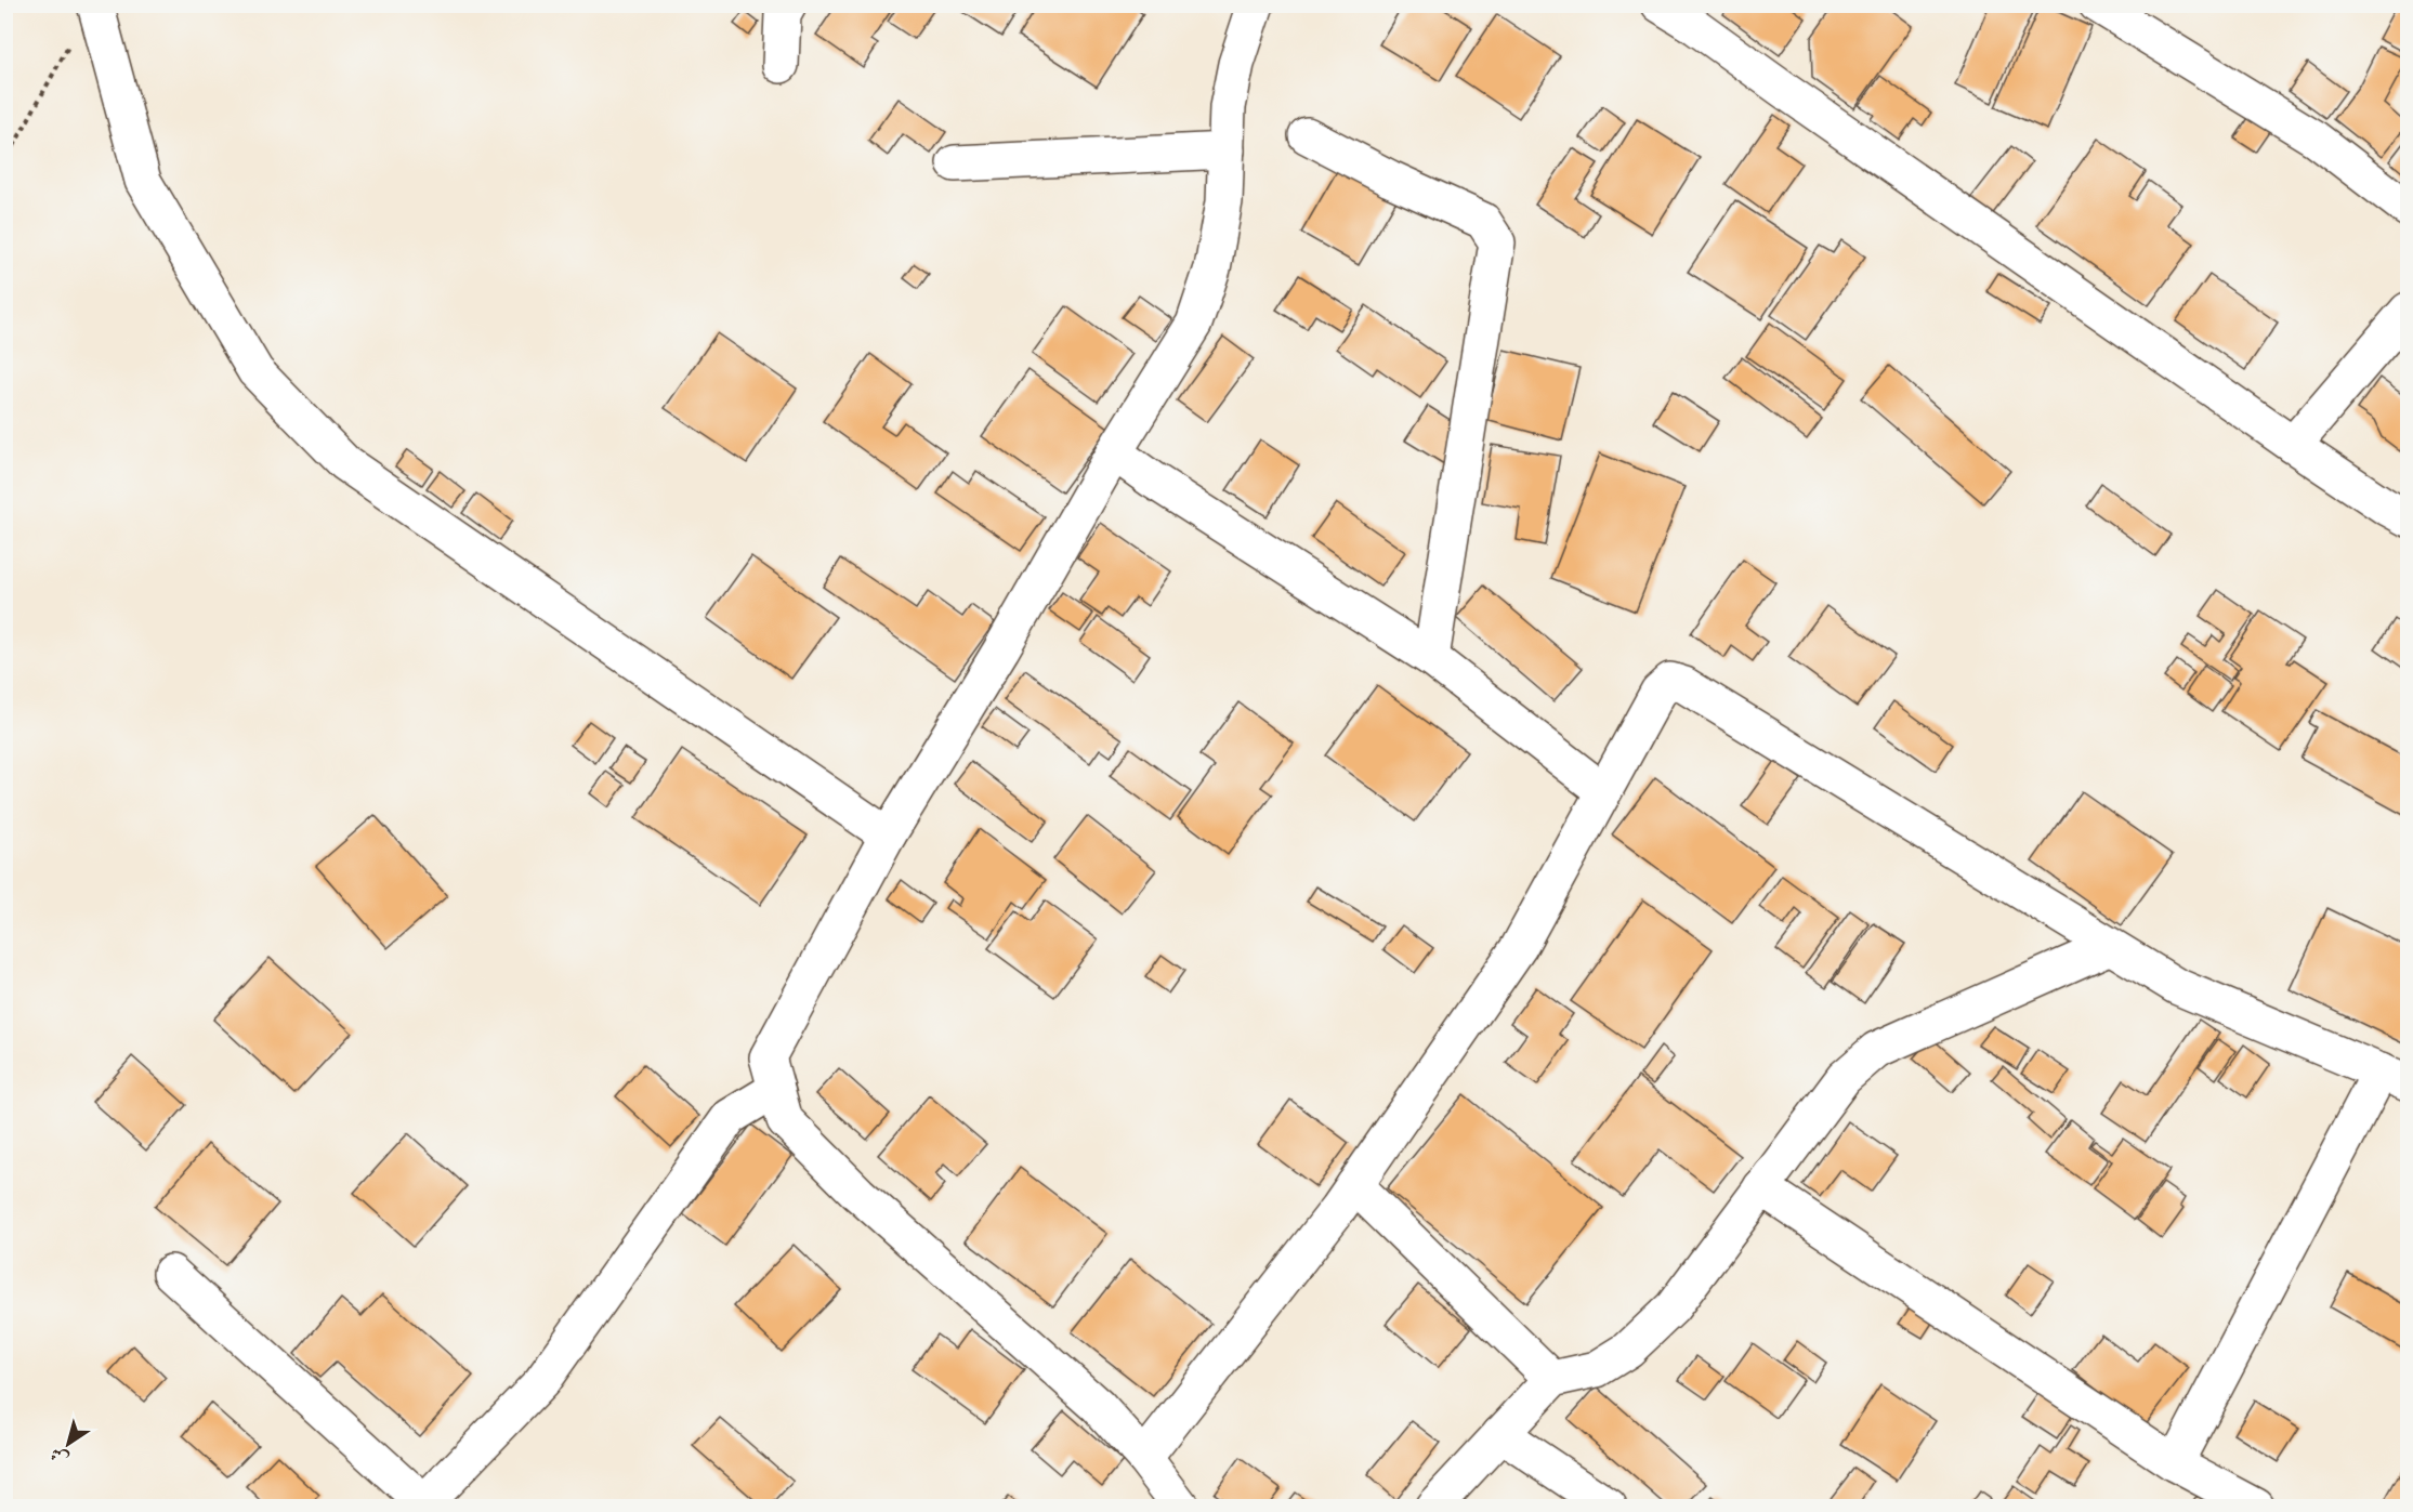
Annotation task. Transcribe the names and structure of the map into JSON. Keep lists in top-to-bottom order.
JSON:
{
  "north": "bottom left"
}
